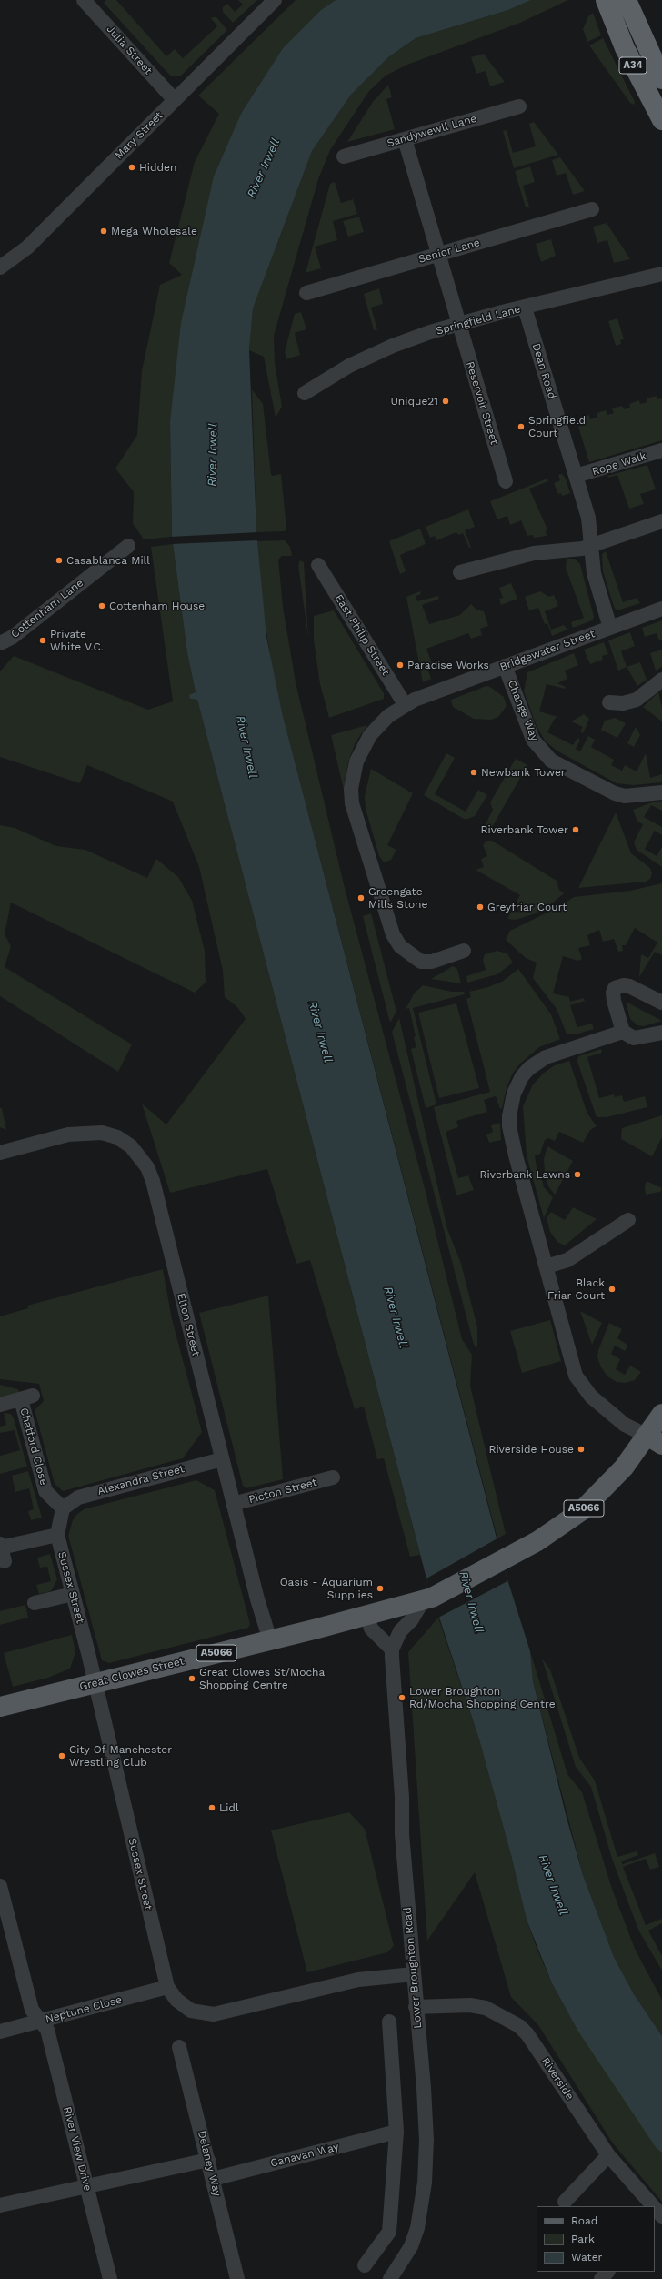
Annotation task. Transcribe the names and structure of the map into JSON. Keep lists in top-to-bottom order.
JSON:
{
  "streets": {
    "highway": ["A34"],
    "main road": ["A5066", "Great Clowes Street"],
    "street": [
      "Julia Street",
      "Sandywewll Lane",
      "Mary Street",
      "Senior Lane",
      "Springfield Lane",
      "Dean Road",
      "Reservoir Street",
      "Rope Walk",
      "Cottenham Lane",
      "East Philip Street",
      "Bridgewater Street",
      "Change Way",
      "Elton Street",
      "Chatford Close",
      "Alexandra Street",
      "Picton Street",
      "Sussex Street",
      "Lower Broughton Road",
      "Neptune Close",
      "Riverside",
      "River View Drive",
      "Canavan Way",
      "Delaney Way"
    ]
  },
  "crossings": [
    ["Julia Street", "Mary Street"],
    ["Sandywewll Lane", "Reservoir Street"],
    ["Senior Lane", "Reservoir Street"],
    ["Springfield Lane", "Dean Road"],
    ["Springfield Lane", "Reservoir Street"],
    ["Dean Road", "Rope Walk"],
    ["Dean Road", "Bridgewater Street"],
    ["East Philip Street", "Bridgewater Street"],
    ["Bridgewater Street", "Change Way"],
    ["Elton Street", "Alexandra Street"],
    ["Elton Street", "Picton Street"],
    ["Elton Street", "Great Clowes Street"],
    ["Chatford Close", "Alexandra Street"],
    ["Chatford Close", "Sussex Street"],
    ["Alexandra Street", "Sussex Street"],
    ["A5066", "Great Clowes Street"],
    ["A5066", "Lower Broughton Road"],
    ["Sussex Street", "Great Clowes Street"],
    ["Sussex Street", "Lower Broughton Road"],
    ["Sussex Street", "Neptune Close"],
    ["Great Clowes Street", "Lower Broughton Road"],
    ["Lower Broughton Road", "Riverside"],
    ["Neptune Close", "River View Drive"],
    ["Canavan Way", "Delaney Way"]
  ],
  "water": ["River Irwell"],
  "places": [
    "Hidden",
    "Mega Wholesale",
    "Unique21",
    "Springfield Court",
    "Casablanca Mill",
    "Cottenham House",
    "Private White V.C.",
    "Paradise Works",
    "Newbank Tower",
    "Riverbank Tower",
    "Greengate Mills Stone",
    "Greyfriar Court",
    "Riverbank Lawns",
    "Black Friar Court",
    "Riverside House",
    "Oasis - Aquarium Supplies",
    "Great Clowes St/Mocha Shopping Centre",
    "Lower Broughton Rd/Mocha Shopping Centre",
    "City Of Manchester Wrestling Club",
    "Lidl"
  ],
  "legend": ["Road", "Park", "Water"]
}
